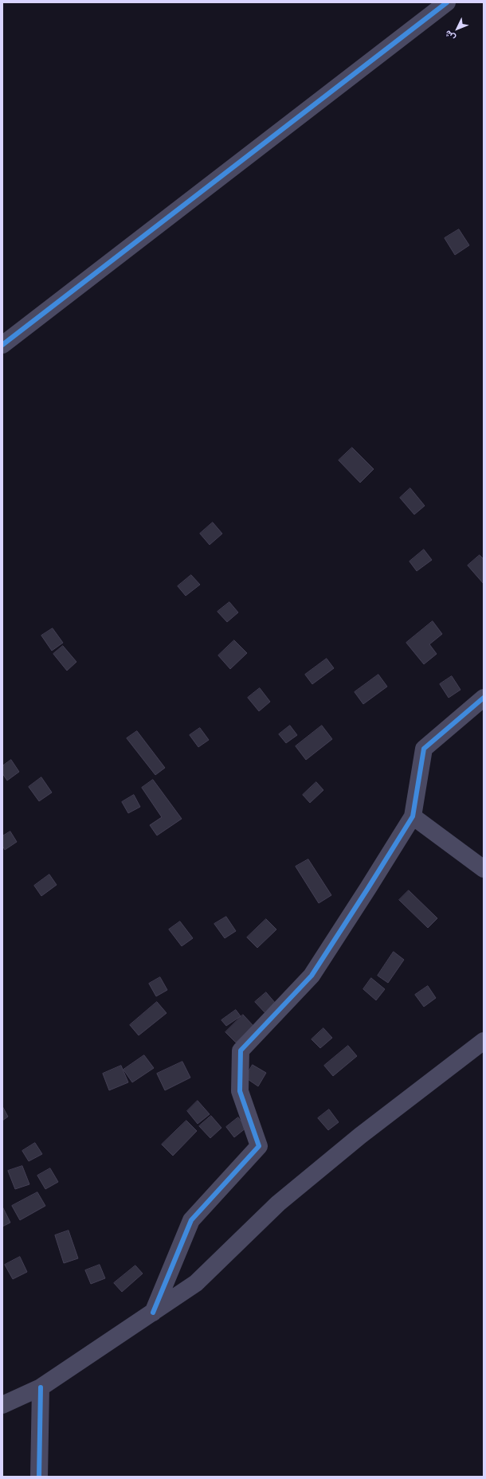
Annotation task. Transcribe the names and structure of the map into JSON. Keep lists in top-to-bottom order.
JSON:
{
  "north": "bottom left"
}
